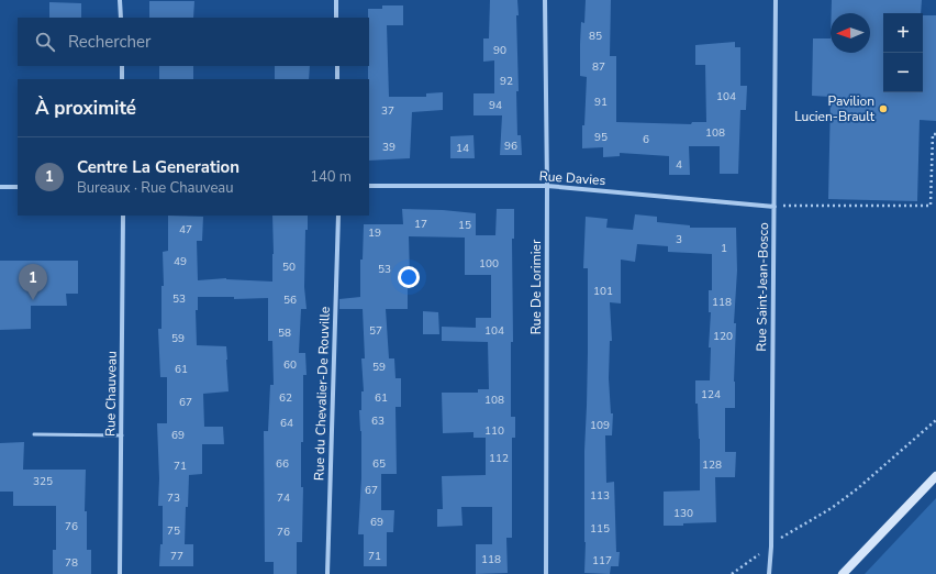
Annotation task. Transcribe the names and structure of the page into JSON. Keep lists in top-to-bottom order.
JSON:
{
  "streets": {
    "street": [
      "Rue Davies",
      "Rue De Lorimier",
      "Rue Saint-Jean-Bosco",
      "Rue Chauveau",
      "Rue du Chevalier-De Rouville"
    ]
  },
  "crossings": [
    ["Rue Davies", "Rue De Lorimier"],
    ["Rue Davies", "Rue Saint-Jean-Bosco"]
  ],
  "places": ["Pavilion Lucien-Brault"],
  "house_numbers": [
    "85",
    "90",
    "87",
    "92",
    "104",
    "91",
    "94",
    "37",
    "108",
    "95",
    "6",
    "96",
    "39",
    "14",
    "4",
    "17",
    "15",
    "47",
    "19",
    "3",
    "1",
    "49",
    "100",
    "50",
    "53",
    "101",
    "53",
    "56",
    "118",
    "57",
    "104",
    "58",
    "120",
    "59",
    "60",
    "59",
    "61",
    "124",
    "62",
    "61",
    "108",
    "67",
    "63",
    "64",
    "109",
    "110",
    "69",
    "112",
    "66",
    "65",
    "128",
    "71",
    "325",
    "67",
    "113",
    "73",
    "74",
    "130",
    "69",
    "76",
    "115",
    "75",
    "76",
    "77",
    "71",
    "118",
    "117",
    "78"
  ],
  "north": "left",
  "page": {
    "map_buttons": ["+", "−"],
    "search": "Rechercher",
    "heading": "À proximité",
    "list": [
      {
        "mark": "1",
        "name": "Centre La Generation",
        "note": "Bureaux · Rue Chauveau",
        "value": "140 m"
      }
    ],
    "pins": "1"
  }
}
